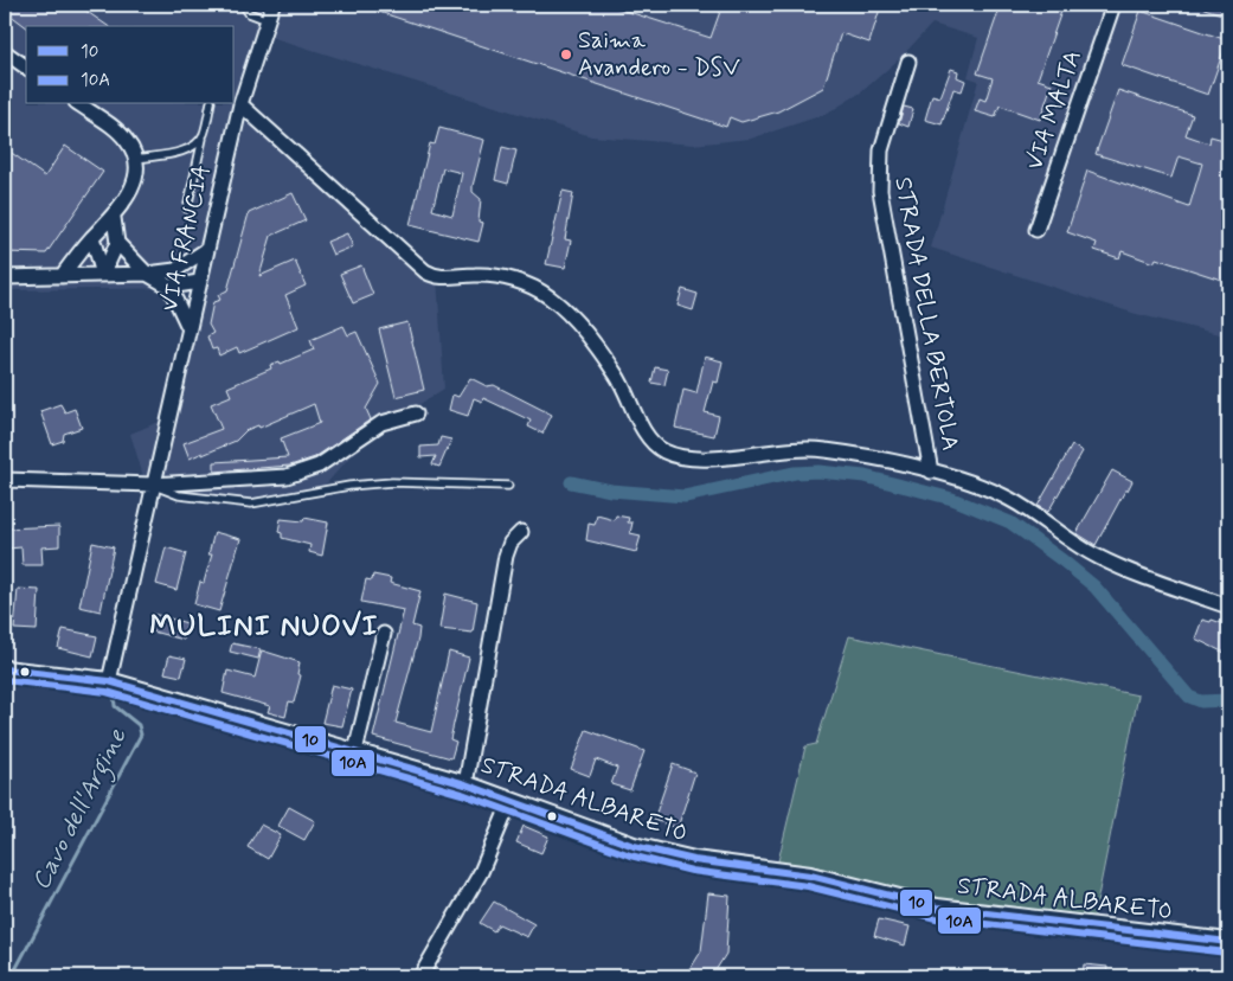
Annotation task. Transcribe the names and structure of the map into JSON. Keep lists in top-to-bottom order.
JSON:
{
  "streets": {
    "street": [
      "VIA MALTA",
      "VIA FRANCIA",
      "STRADA DELLA BERTOLA",
      "STRADA ALBARETO"
    ]
  },
  "crossings": [
    ["VIA FRANCIA", "STRADA ALBARETO"]
  ],
  "districts": ["MULINI NUOVI"],
  "water": ["Cavo dell'Argine"],
  "places": ["Saima Avandero - DSV"],
  "lines": ["transit line 10", "transit line 10A"],
  "legend": ["10", "10A"]
}
